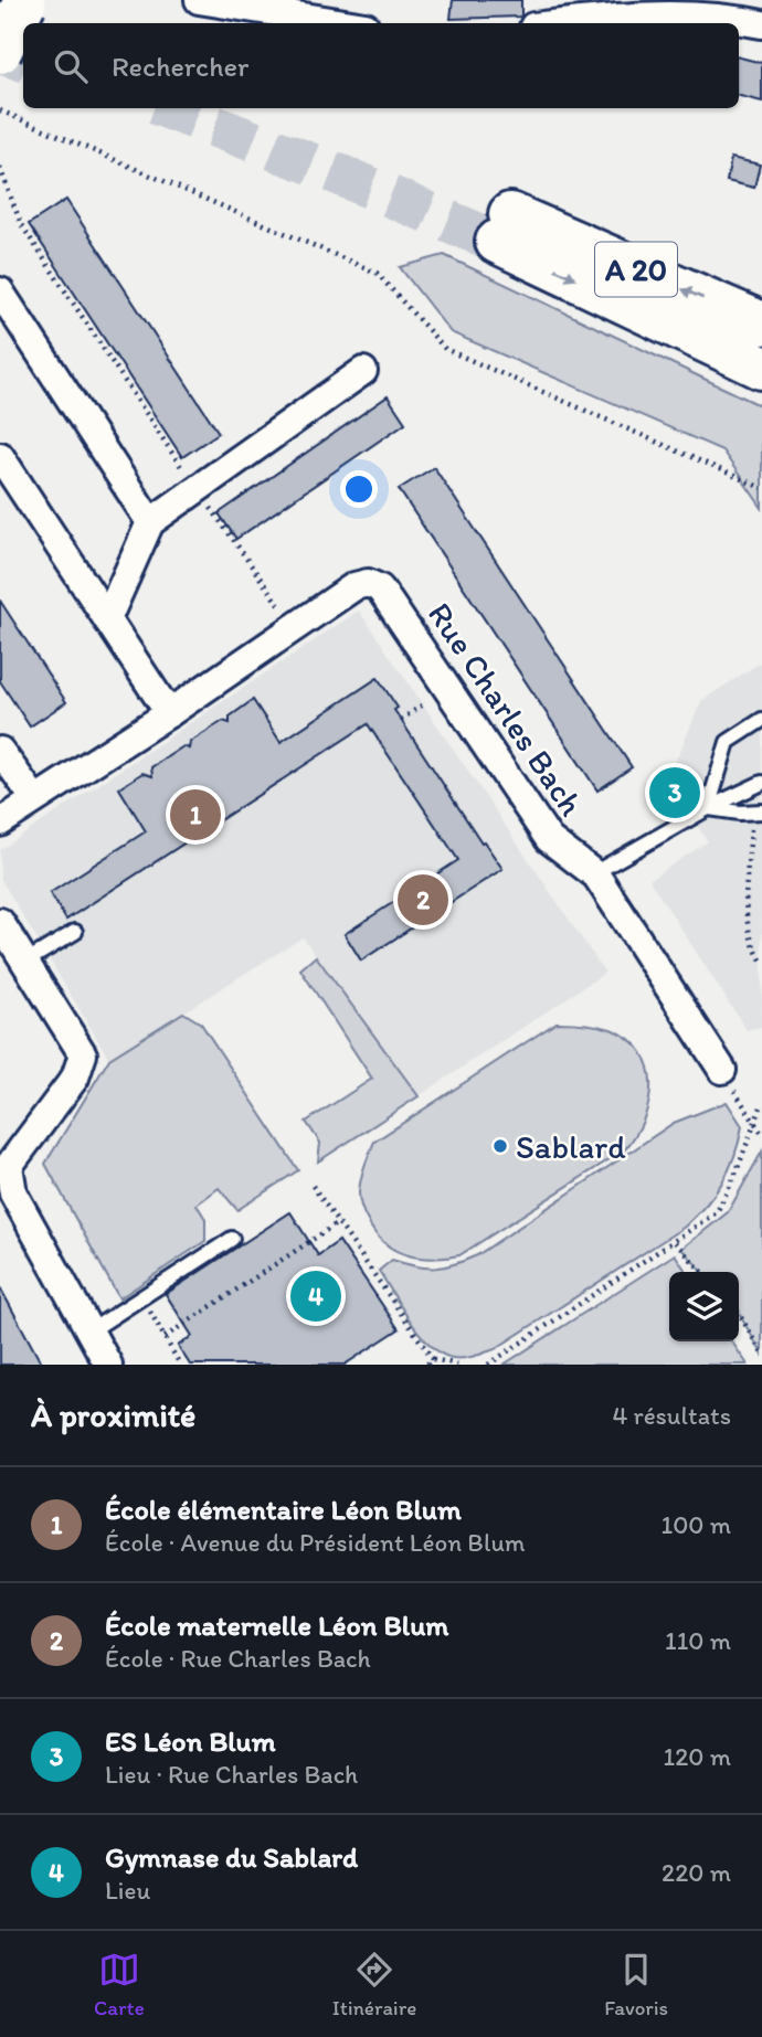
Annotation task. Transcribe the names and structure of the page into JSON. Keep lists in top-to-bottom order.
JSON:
{
  "streets": {
    "main road": ["A 20"],
    "street": ["Rue Charles Bach"]
  },
  "places": ["Sablard"],
  "page": {
    "search": "Rechercher",
    "pins": [
      "3",
      "1",
      "2",
      "4"
    ],
    "heading": ["À proximité", "4 résultats"],
    "list": [
      {
        "mark": "1",
        "name": "École élémentaire Léon Blum",
        "note": "École · Avenue du Président Léon Blum",
        "value": "100 m"
      },
      {
        "mark": "2",
        "name": "École maternelle Léon Blum",
        "note": "École · Rue Charles Bach",
        "value": "110 m"
      },
      {
        "mark": "3",
        "name": "ES Léon Blum",
        "note": "Lieu · Rue Charles Bach",
        "value": "120 m"
      },
      {
        "mark": "4",
        "name": "Gymnase du Sablard",
        "note": "Lieu",
        "value": "220 m"
      }
    ],
    "nav": ["Carte", "Itinéraire", "Favoris"]
  }
}
